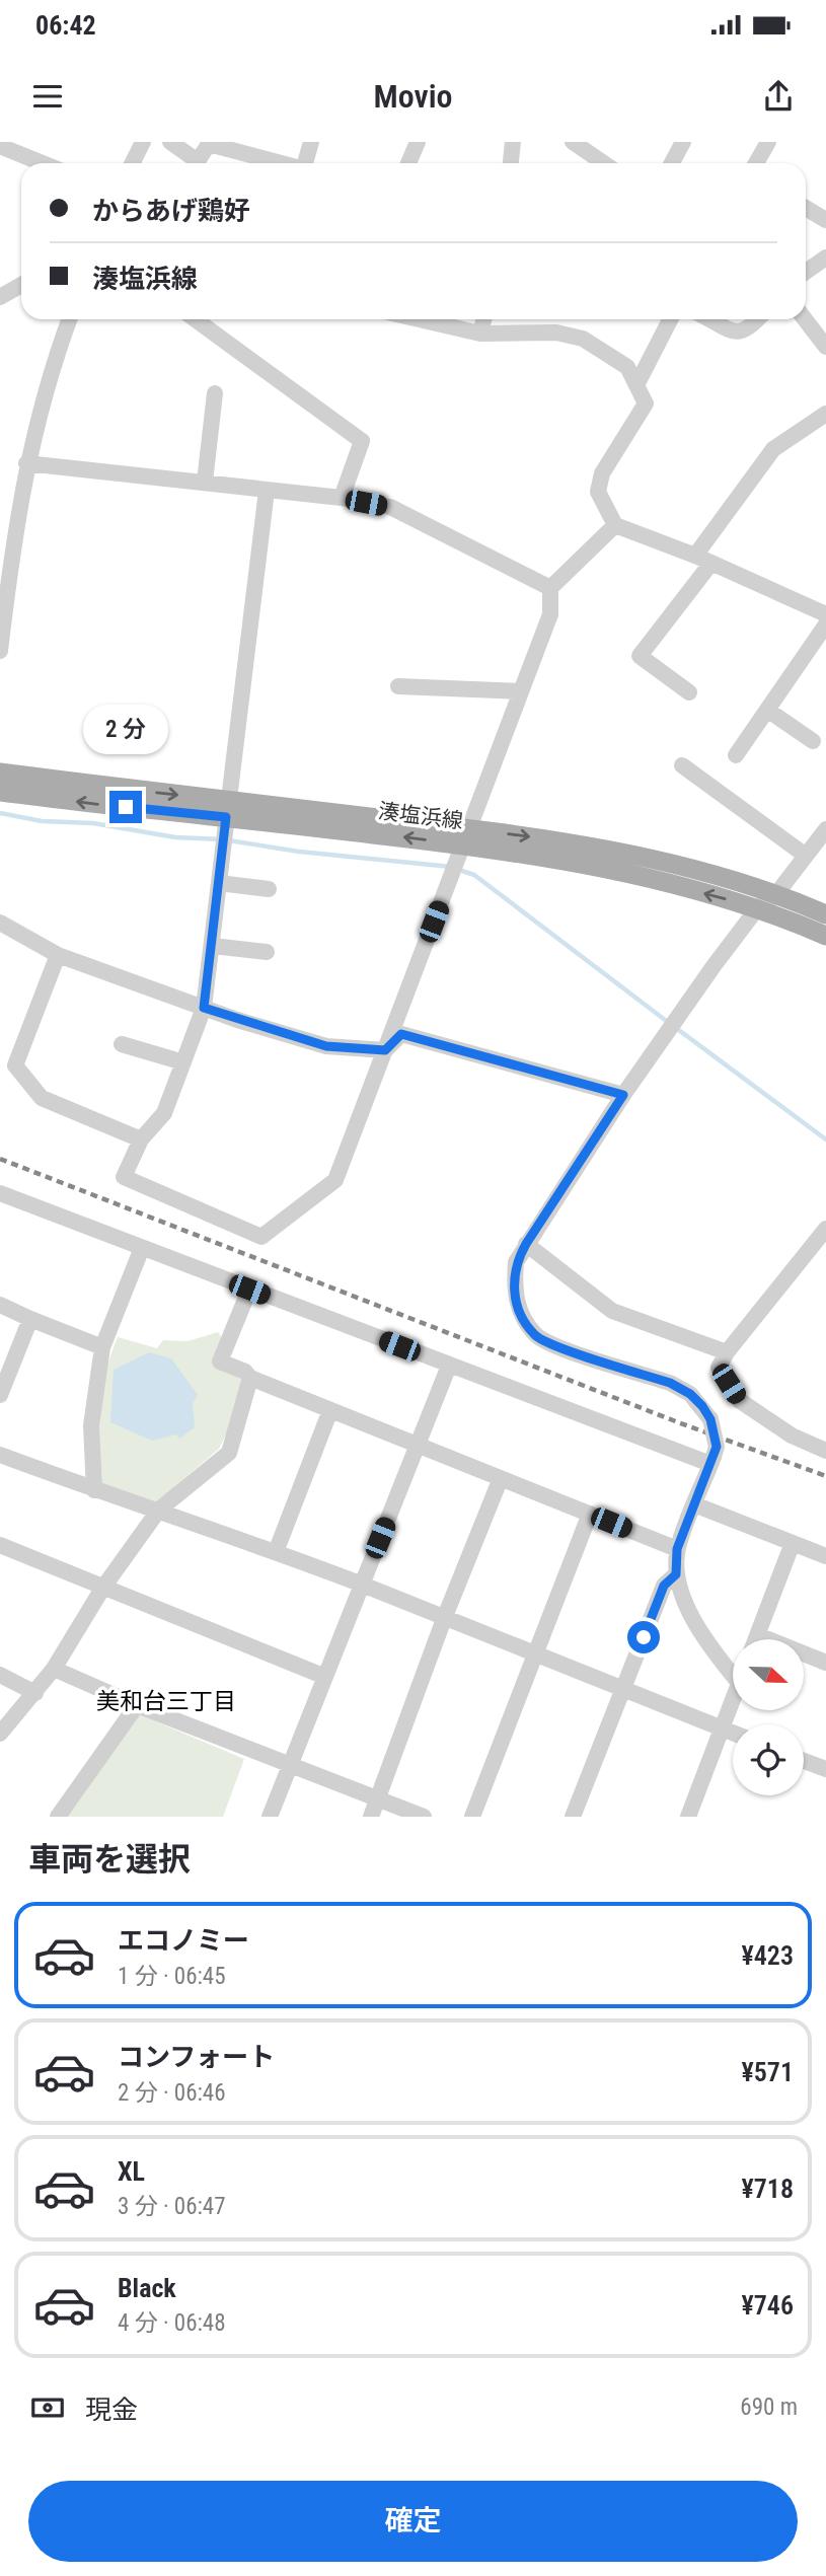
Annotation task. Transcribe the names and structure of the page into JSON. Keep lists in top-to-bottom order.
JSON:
{
  "streets": {
    "main road": ["湊塩浜線"]
  },
  "districts": ["美和台三丁目"],
  "north": "right",
  "page": {
    "status": "06:42",
    "header": "Movio",
    "banner": ["からあげ鶏好", "湊塩浜線"],
    "bubble": "2 分",
    "heading": "車両を選択",
    "list": [
      {
        "name": "エコノミー",
        "note": "1 分 · 06:45",
        "value": "¥423"
      },
      {
        "name": "コンフォート",
        "note": "2 分 · 06:46",
        "value": "¥571"
      },
      {
        "name": "XL",
        "note": "3 分 · 06:47",
        "value": "¥718"
      },
      {
        "name": "Black",
        "note": "4 分 · 06:48",
        "value": "¥746"
      }
    ],
    "pay": ["現金", "690 m"],
    "buttons": "確定"
  }
}
